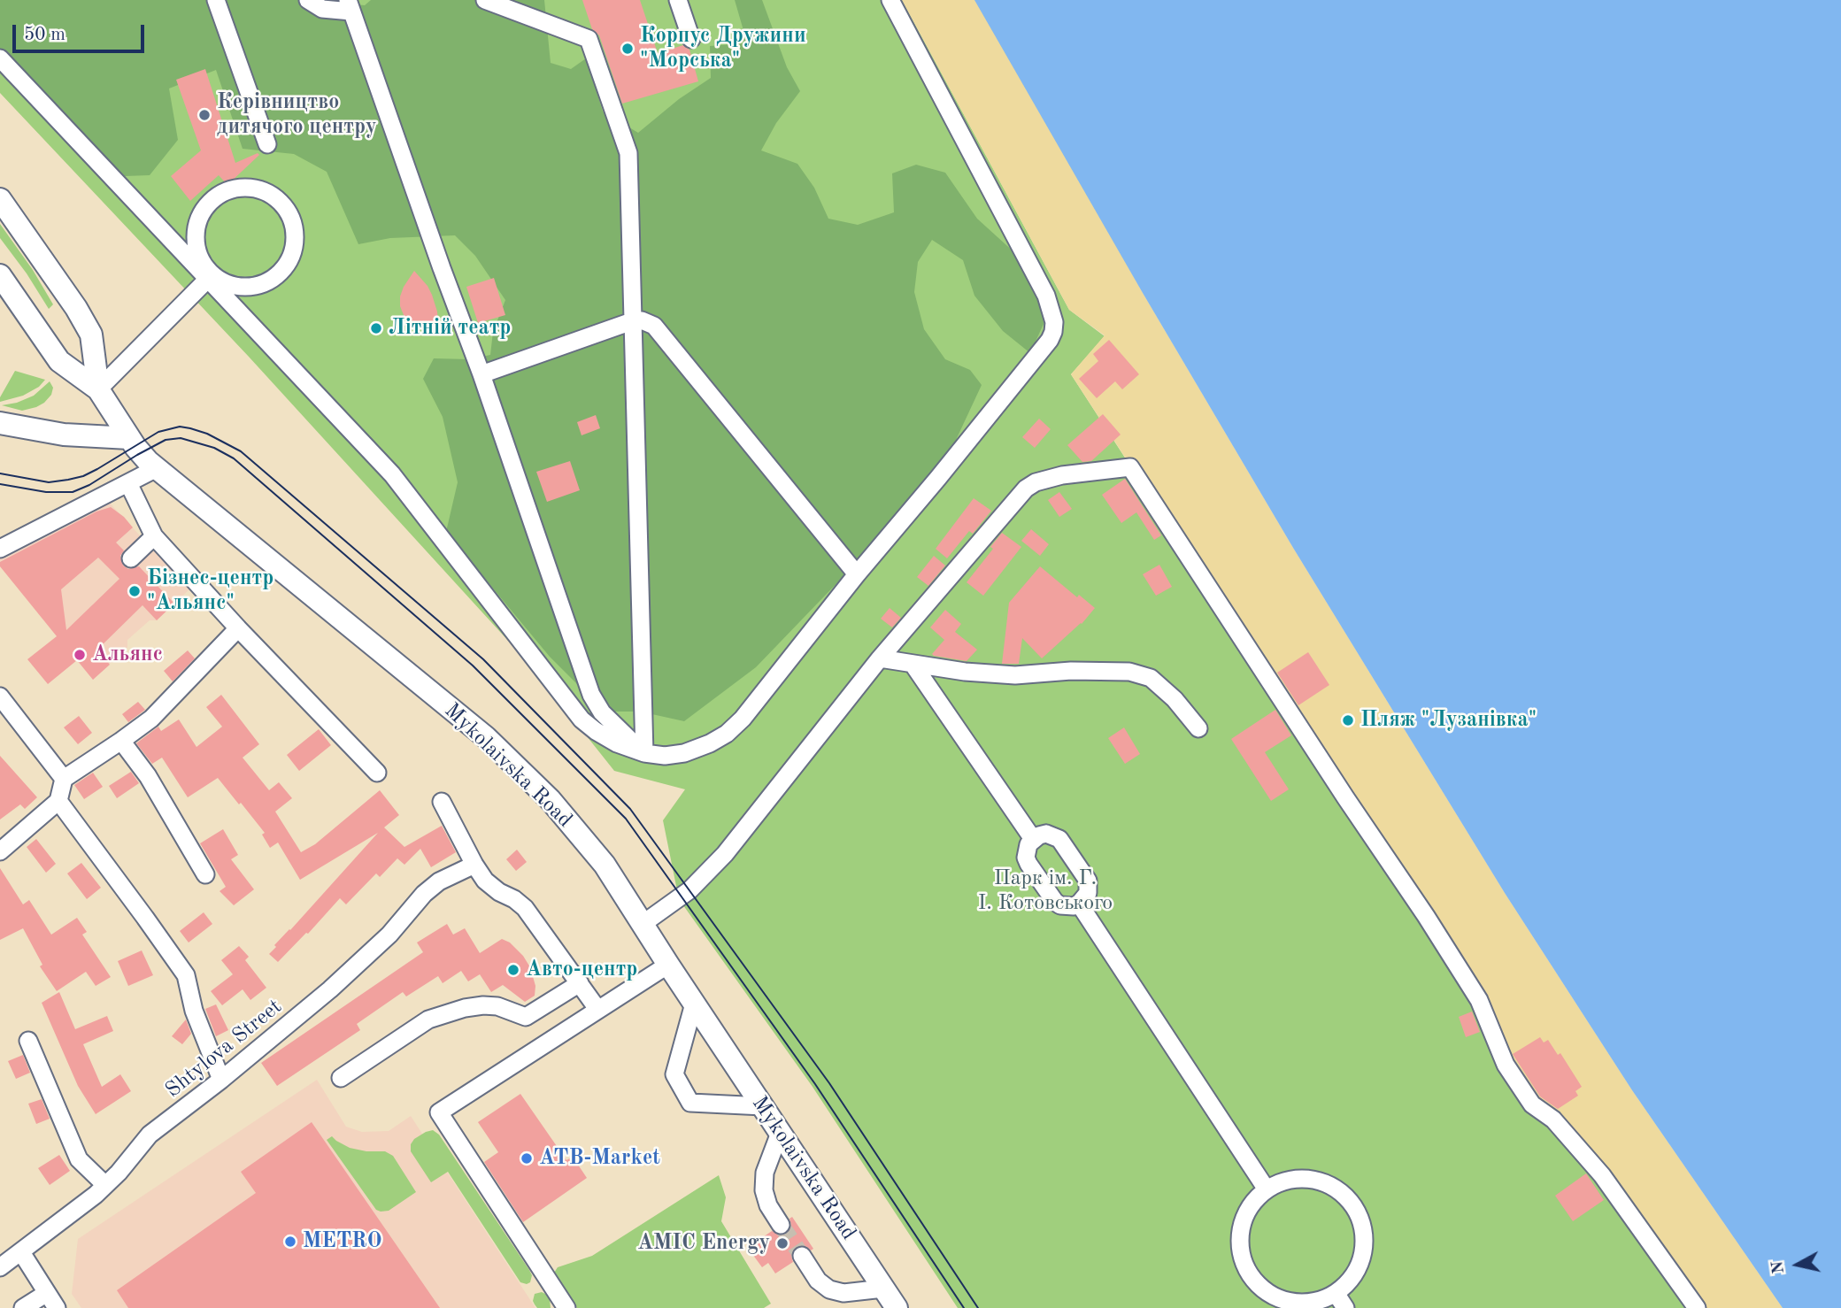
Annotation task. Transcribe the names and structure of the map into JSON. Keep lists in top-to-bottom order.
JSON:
{
  "streets": {
    "main road": ["Mykolaivska Road"],
    "street": ["Shtylova Street"]
  },
  "parks": ["Парк ім. Г. І. Котовського"],
  "places": [
    "Корпус Дружини \"Морська\"",
    "Керівництво дитячого центру",
    "Літній театр",
    "Бізнес-центр \"Альянс\"",
    "Альянс",
    "Пляж \"Лузанівка\"",
    "Авто-центр",
    "ATB-Market",
    "METRO",
    "AMIC Energy"
  ],
  "scale_bar": "50 m",
  "north": "left"
}
